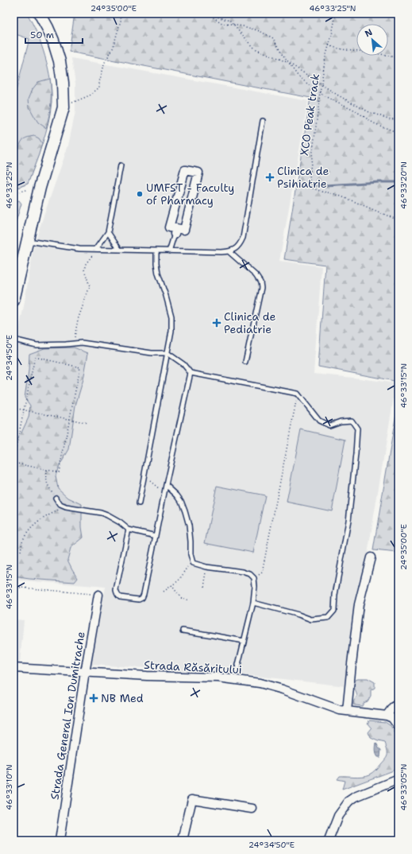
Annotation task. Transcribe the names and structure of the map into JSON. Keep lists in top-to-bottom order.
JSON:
{
  "streets": {
    "street": ["Strada Răsăritului", "Strada General Ion Dumitrache"],
    "path": ["XCO Peak track"]
  },
  "crossings": [
    ["Strada Răsăritului", "Strada General Ion Dumitrache"]
  ],
  "places": {
    "health": ["Clinica de Psihiatrie", "Clinica de Pediatrie", "NB Med"],
    "other": ["UMFST - Faculty of Pharmacy"]
  },
  "scale_bar": "50 m",
  "north": "top left",
  "coordinates": [
    "24°35'00\"E",
    "46°33'25\"N",
    "46°33'20\"N",
    "24°34'50\"E",
    "46°33'15\"N",
    "46°33'05\"N",
    "46°33'10\"N"
  ]
}
